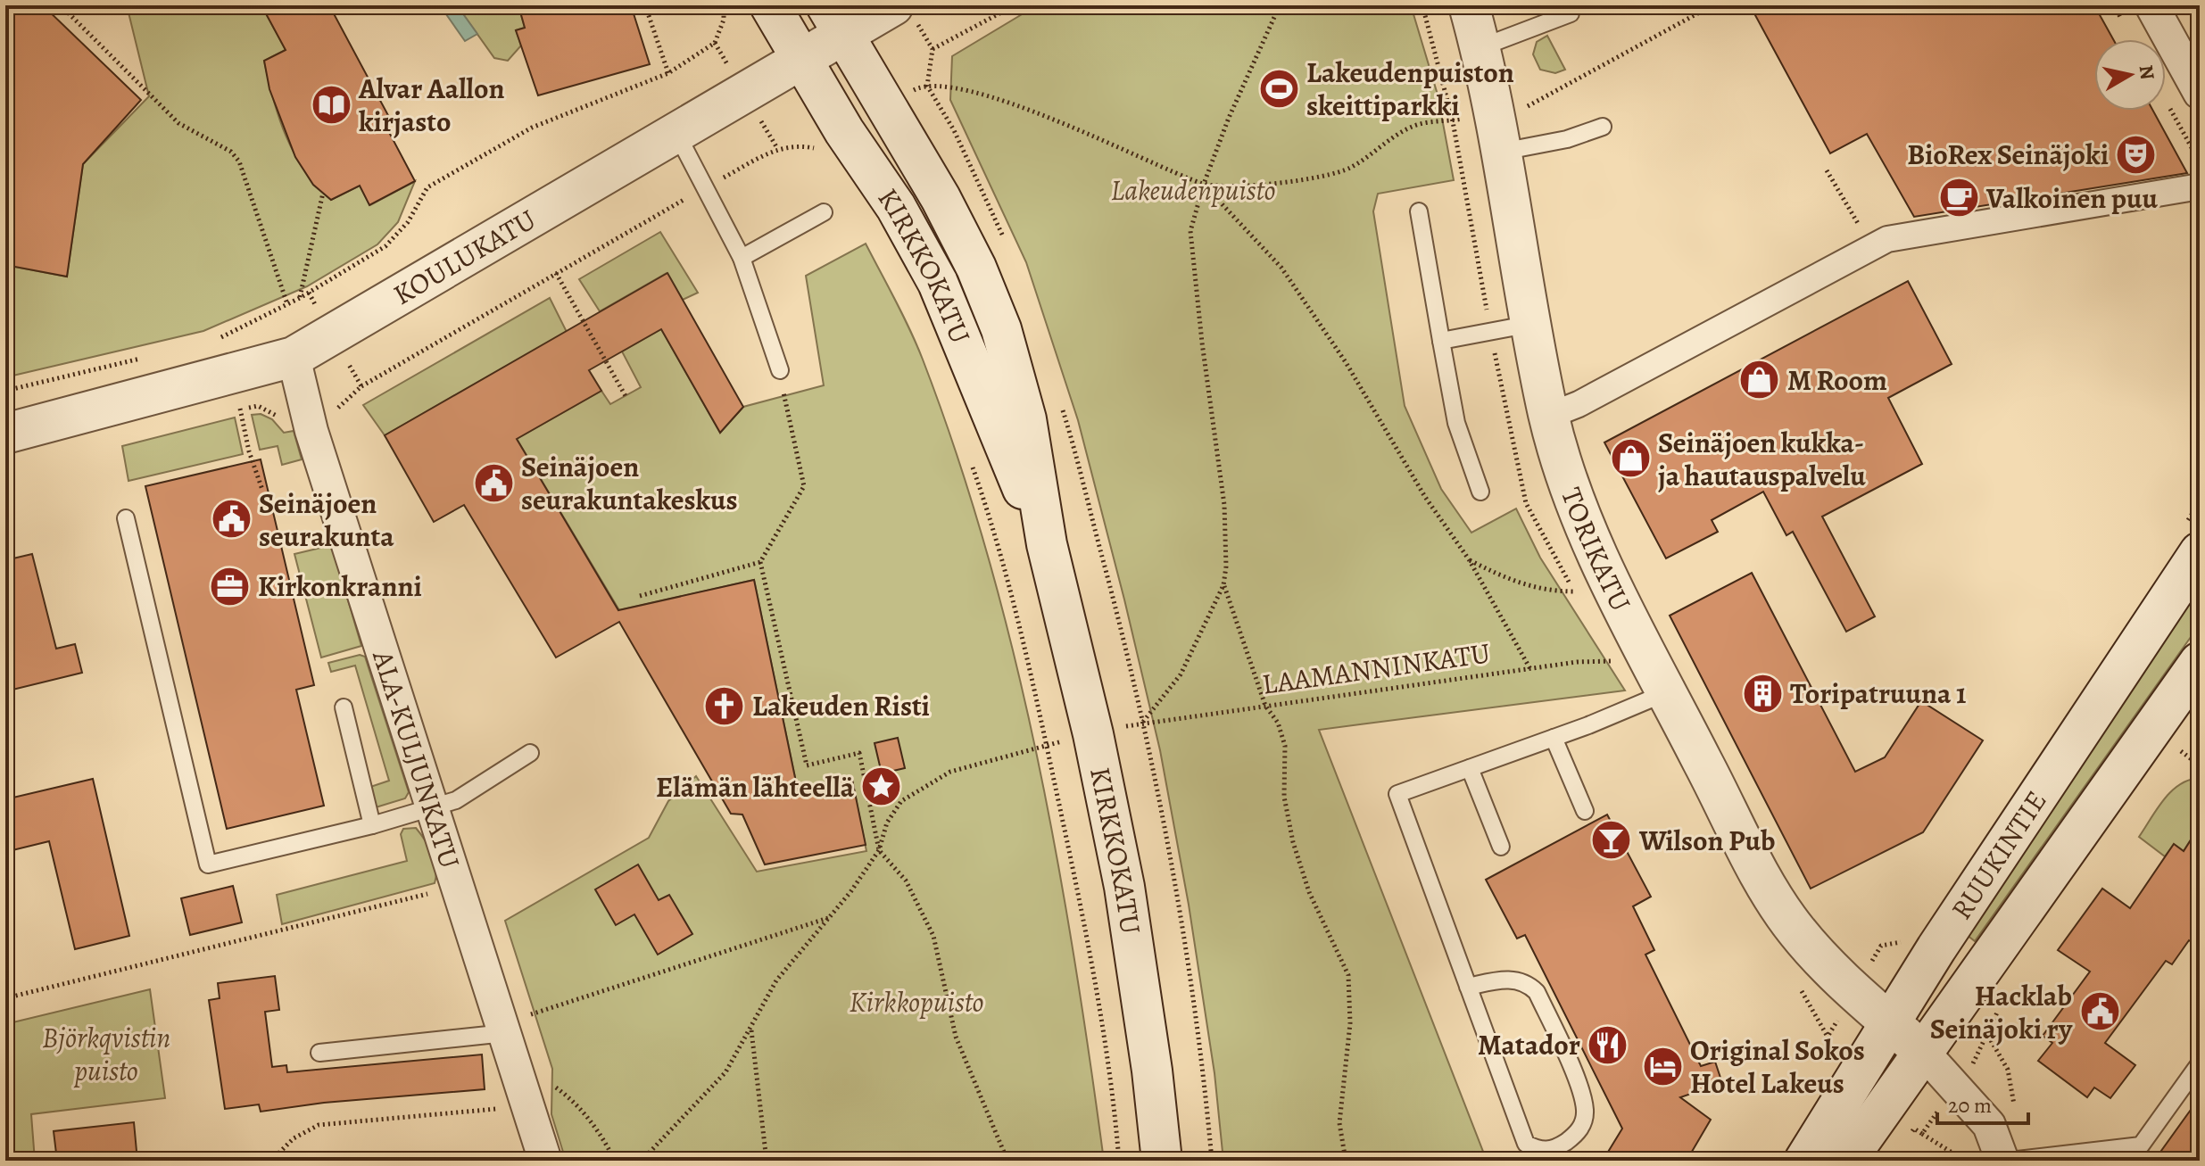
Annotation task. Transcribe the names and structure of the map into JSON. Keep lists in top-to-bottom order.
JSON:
{
  "streets": {
    "main road": [
      "KOULUKATU",
      "KIRKKOKATU",
      "TORIKATU",
      "RUUKINTIE"
    ],
    "street": ["ALA-KULJUNKATU"],
    "path": ["LAAMANNINKATU"]
  },
  "crossings": [
    ["KOULUKATU", "KIRKKOKATU"],
    ["KOULUKATU", "ALA-KULJUNKATU"],
    ["TORIKATU", "RUUKINTIE"]
  ],
  "parks": ["Lakeudenpuisto", "Kirkkopuisto", "Björkqvistin puisto"],
  "places": {
    "sports": ["Lakeudenpuiston skeittiparkki"],
    "library": ["Alvar Aallon kirjasto"],
    "theatre": ["BioRex Seinäjoki"],
    "cafe": ["Valkoinen puu"],
    "shop": ["M Room", "Seinäjoen kukka- ja hautauspalvelu"],
    "public building": ["Seinäjoen seurakuntakeskus", "Seinäjoen seurakunta", "Hacklab Seinäjoki ry"],
    "office": ["Kirkonkranni"],
    "building": ["Toripatruuna 1"],
    "church": ["Lakeuden Risti"],
    "place": ["Elämän lähteellä"],
    "bar": ["Wilson Pub"],
    "restaurant": ["Matador"],
    "hotel": ["Original Sokos Hotel Lakeus"]
  },
  "scale_bar": "20 m",
  "north": "right"
}
